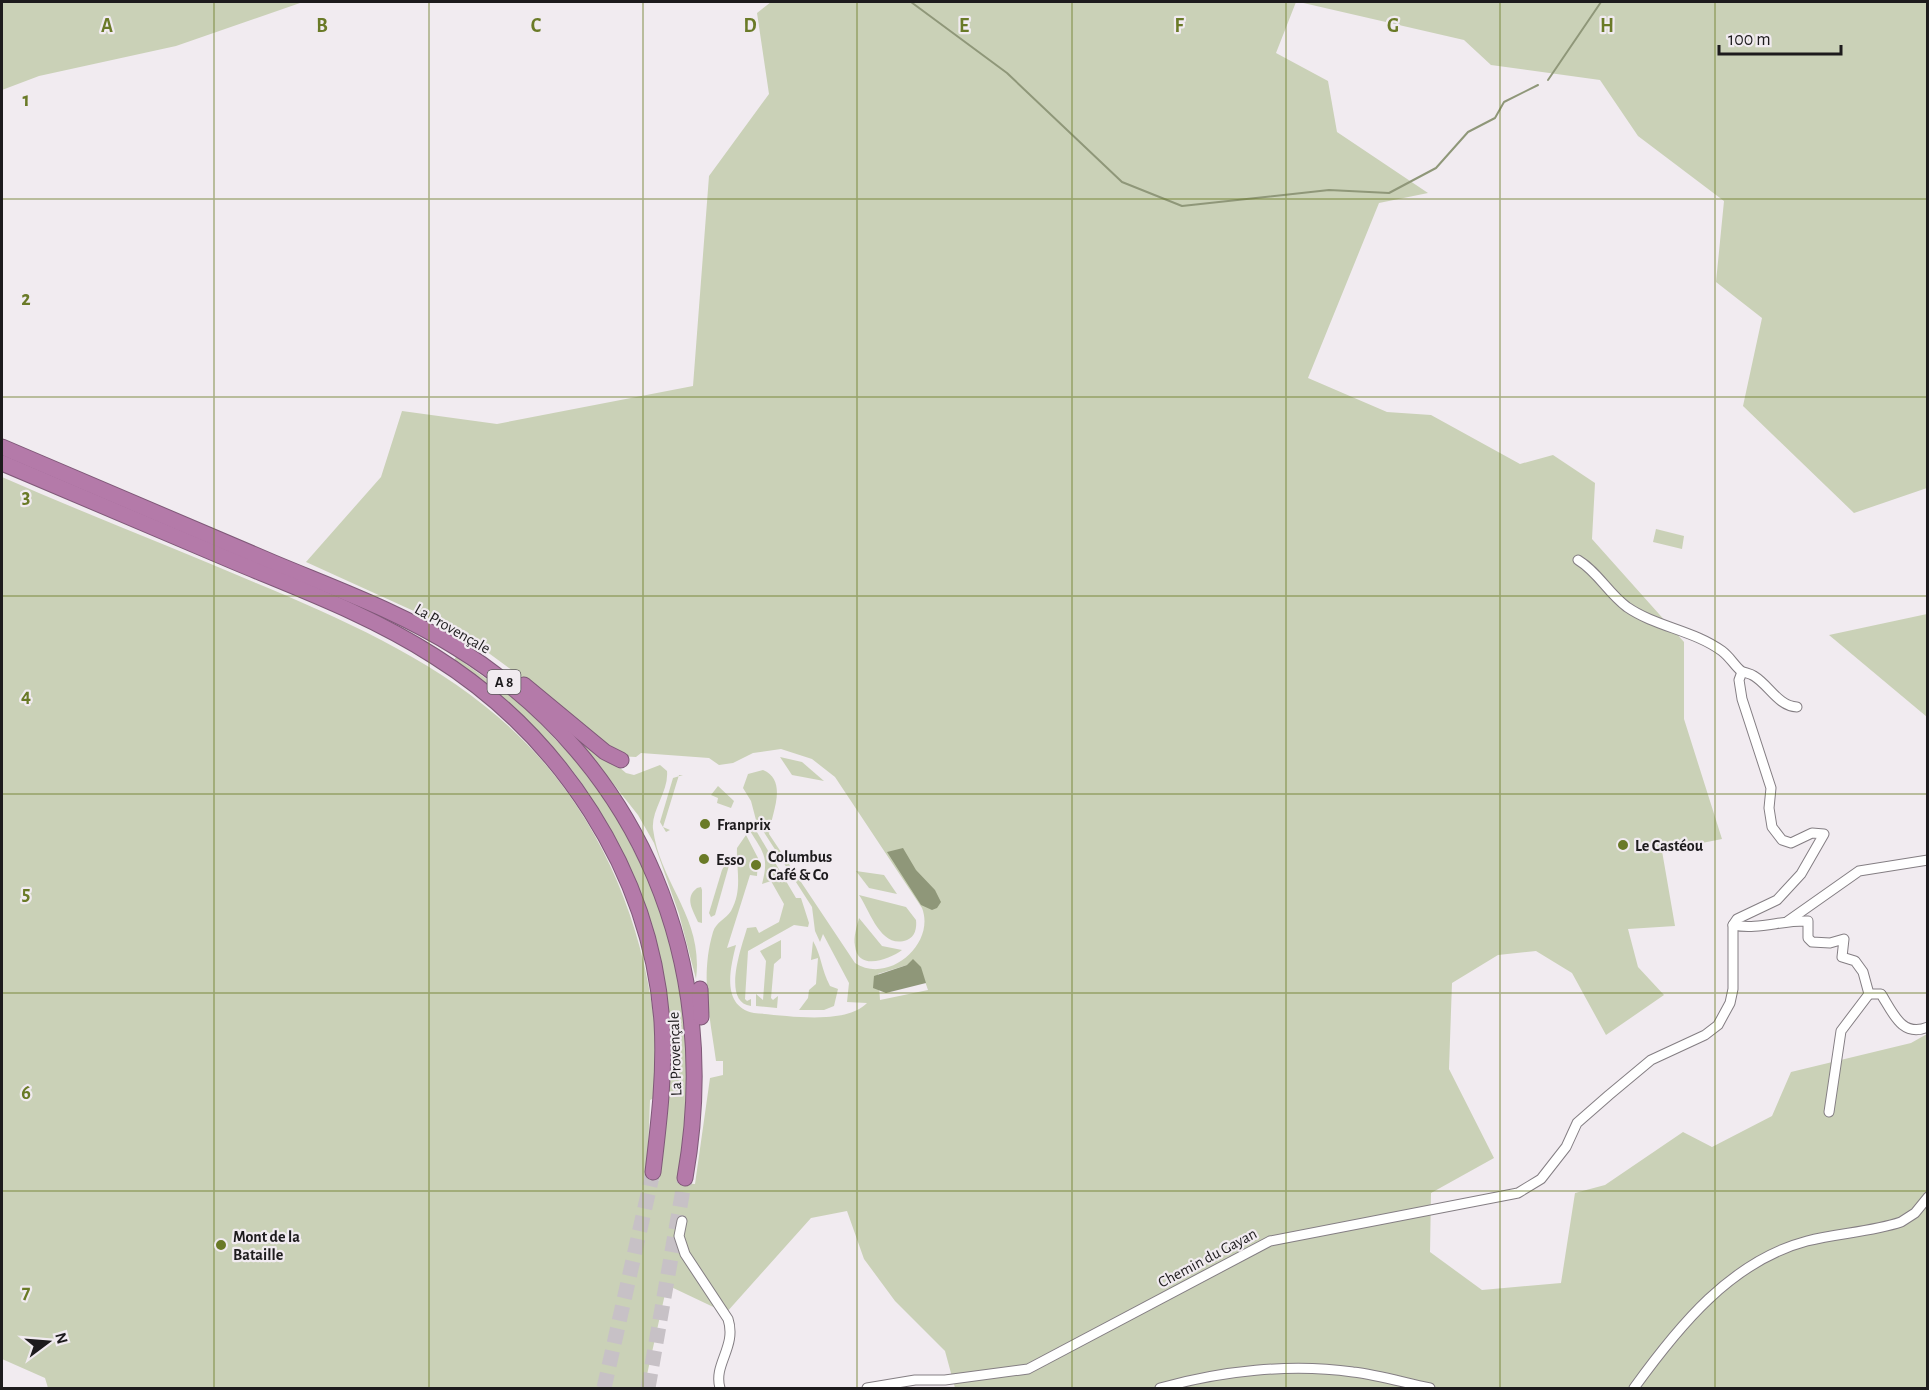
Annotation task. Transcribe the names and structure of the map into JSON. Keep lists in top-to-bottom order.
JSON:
{
  "streets": {
    "highway": ["La Provençale", "A 8"],
    "street": ["Chemin du Gayan"]
  },
  "places": [
    "Franprix",
    "Le Castéou",
    "Esso",
    "Columbus Café & Co",
    "Mont de la Bataille"
  ],
  "scale_bar": "100 m",
  "north": "right",
  "grid": {
    "columns": [
      "A",
      "B",
      "C",
      "D",
      "E",
      "F",
      "G",
      "H"
    ],
    "rows": [
      "1",
      "2",
      "3",
      "4",
      "5",
      "6",
      "7"
    ]
  }
}
